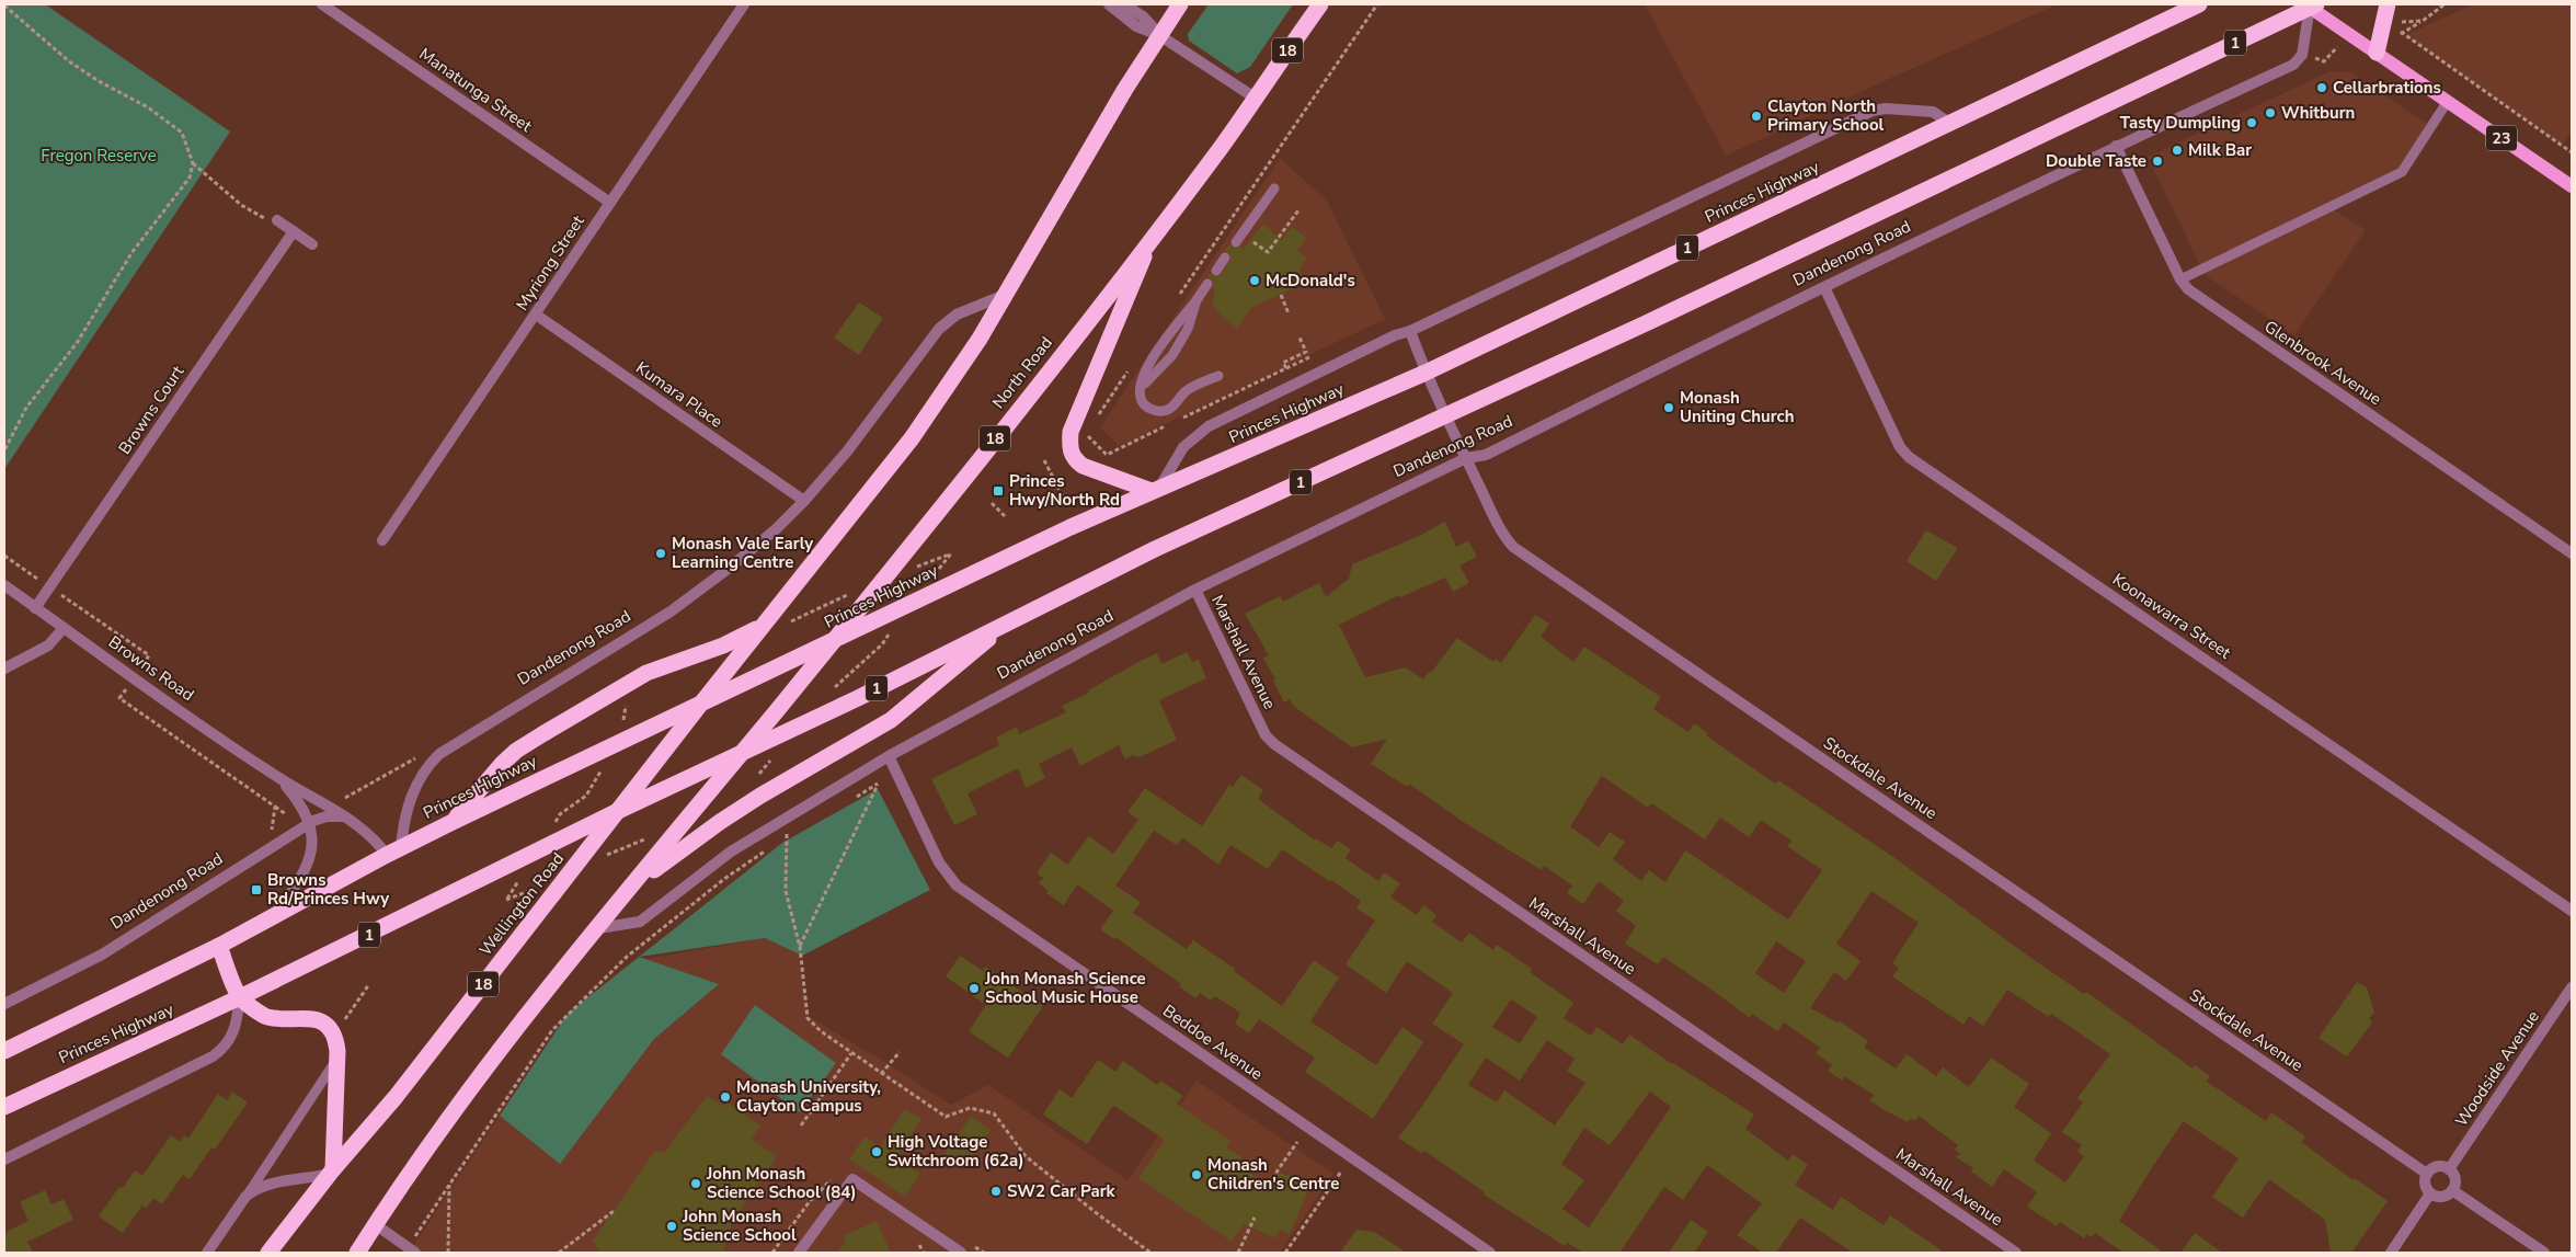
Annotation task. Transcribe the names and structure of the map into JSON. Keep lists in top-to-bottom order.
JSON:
{
  "streets": {
    "highway": [
      "1",
      "18",
      "Princes Highway",
      "North Road",
      "Wellington Road"
    ],
    "main road": ["23"],
    "street": [
      "Manatunga Street",
      "Dandenong Road",
      "Myriong Street",
      "Glenbrook Avenue",
      "Kumara Place",
      "Browns Court",
      "Koonawarra Street",
      "Marshall Avenue",
      "Browns Road",
      "Stockdale Avenue",
      "Beddoe Avenue",
      "Woodside Avenue"
    ]
  },
  "crossings": [
    ["1", "23"],
    ["1", "Princes Highway"],
    ["1", "Dandenong Road"],
    ["1", "Stockdale Avenue"],
    ["18", "Princes Highway"],
    ["18", "Dandenong Road"],
    ["18", "North Road"],
    ["18", "Wellington Road"],
    ["Manatunga Street", "Myriong Street"],
    ["23", "Dandenong Road"],
    ["Princes Highway", "Dandenong Road"],
    ["Princes Highway", "North Road"],
    ["Princes Highway", "Browns Road"],
    ["Princes Highway", "Stockdale Avenue"],
    ["Princes Highway", "Wellington Road"],
    ["Dandenong Road", "Glenbrook Avenue"],
    ["Dandenong Road", "Kumara Place"],
    ["Dandenong Road", "Koonawarra Street"],
    ["Dandenong Road", "Marshall Avenue"],
    ["Dandenong Road", "Browns Road"],
    ["Dandenong Road", "Stockdale Avenue"],
    ["Dandenong Road", "Beddoe Avenue"],
    ["Myriong Street", "Kumara Place"],
    ["Browns Court", "Browns Road"],
    ["Stockdale Avenue", "Woodside Avenue"]
  ],
  "parks": ["Fregon Reserve"],
  "places": {
    "other": [
      "Cellarbrations",
      "Whitburn",
      "Clayton North Primary School",
      "Tasty Dumpling",
      "Milk Bar",
      "Double Taste",
      "McDonald's",
      "Monash Uniting Church",
      "Monash Vale Early Learning Centre",
      "John Monash Science School Music House",
      "Monash University, Clayton Campus",
      "High Voltage Switchroom (62a)",
      "Monash Children's Centre",
      "John Monash Science School (84)",
      "SW2 Car Park",
      "John Monash Science School"
    ],
    "transit": ["Princes Hwy/North Rd", "Browns Rd/Princes Hwy"]
  }
}
